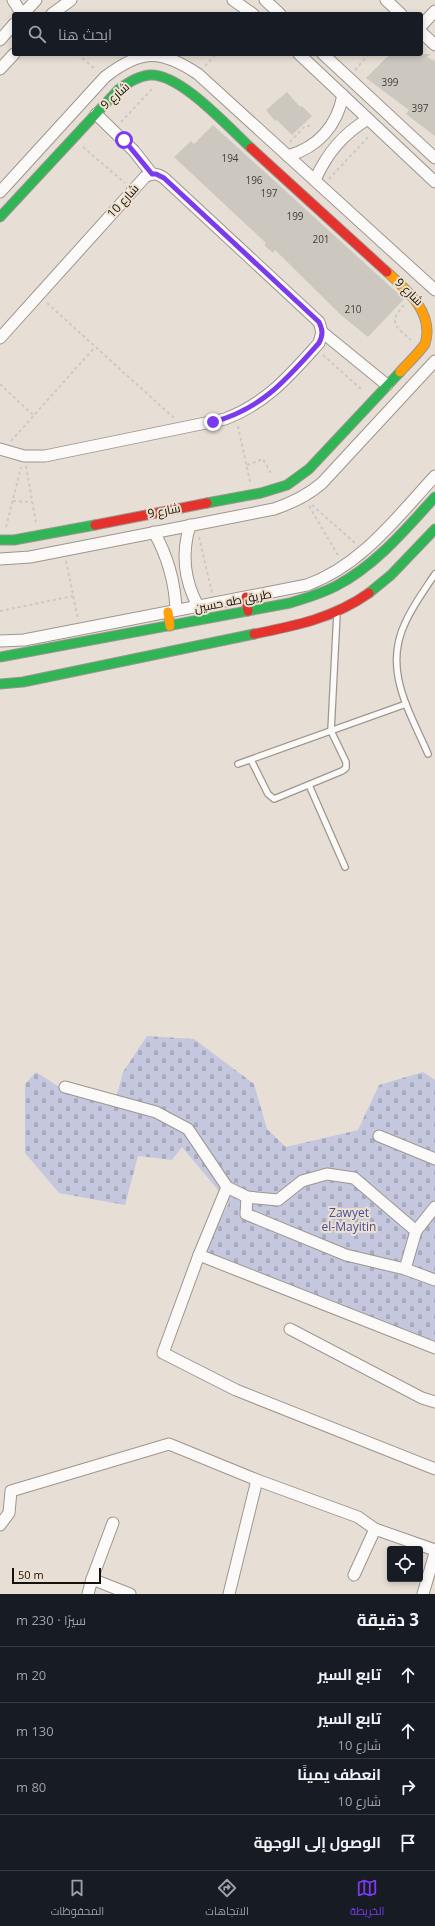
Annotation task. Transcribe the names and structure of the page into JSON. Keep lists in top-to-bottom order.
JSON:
{
  "streets": {
    "street": ["شارع 9", "شارع 10", "طريق طه حسين"]
  },
  "parks": ["Zawyet el-Mayitin"],
  "house_numbers": [
    "399",
    "397",
    "194",
    "196",
    "197",
    "199",
    "201",
    "210"
  ],
  "scale_bar": "50 m",
  "page": {
    "search": "ابحث هنا",
    "scale": "50 m",
    "heading": ["3 دقيقة", "سيرًا · 230 m"],
    "list": [
      ["تابع السير", "20 m"],
      ["تابع السير", "شارع 10", "130 m"],
      ["انعطف يمينًا", "شارع 10", "80 m"],
      "الوصول إلى الوجهة"
    ],
    "nav": ["الخريطة", "الاتجاهات", "المحفوظات"]
  }
}
